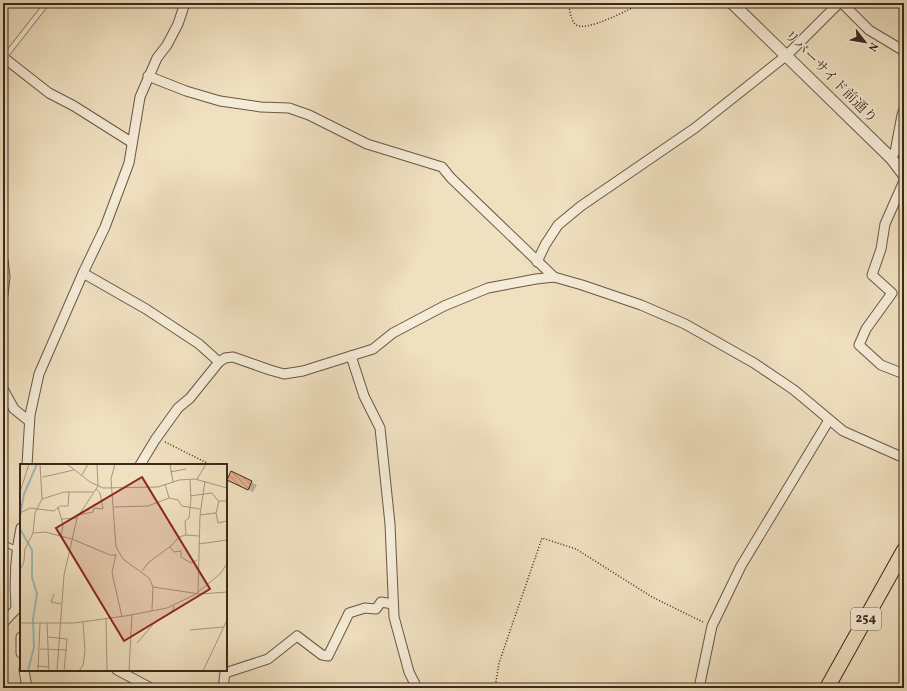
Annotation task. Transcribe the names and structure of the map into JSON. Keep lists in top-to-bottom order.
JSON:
{
  "streets": {
    "highway": ["254"],
    "street": ["リバーサイド前通り"]
  },
  "north": "bottom right"
}
